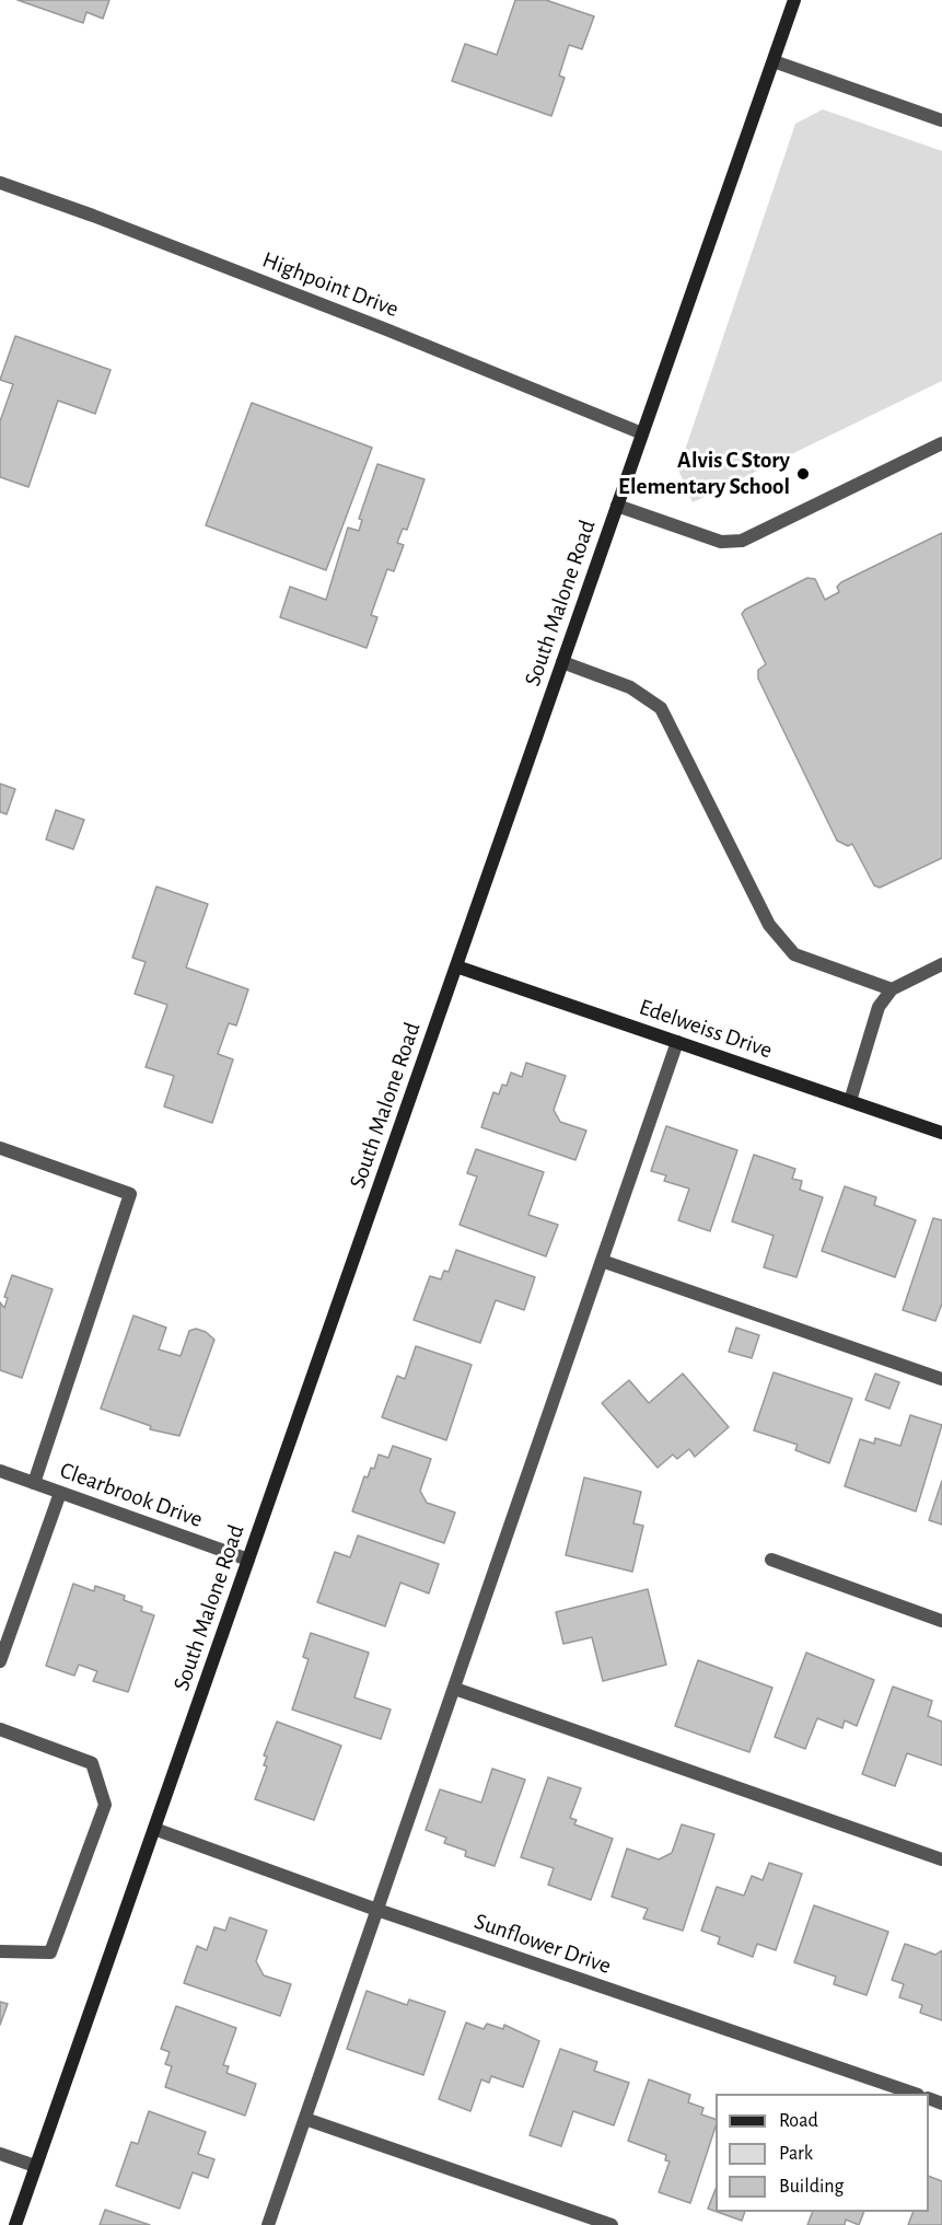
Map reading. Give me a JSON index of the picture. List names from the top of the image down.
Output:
{
  "streets": {
    "street": [
      "Highpoint Drive",
      "South Malone Road",
      "Edelweiss Drive",
      "Clearbrook Drive",
      "Sunflower Drive"
    ]
  },
  "crossings": [
    ["Highpoint Drive", "South Malone Road"],
    ["South Malone Road", "Edelweiss Drive"],
    ["South Malone Road", "Clearbrook Drive"],
    ["South Malone Road", "Sunflower Drive"]
  ],
  "places": ["Alvis C Story Elementary School"],
  "legend": ["Road", "Park", "Building"]
}
